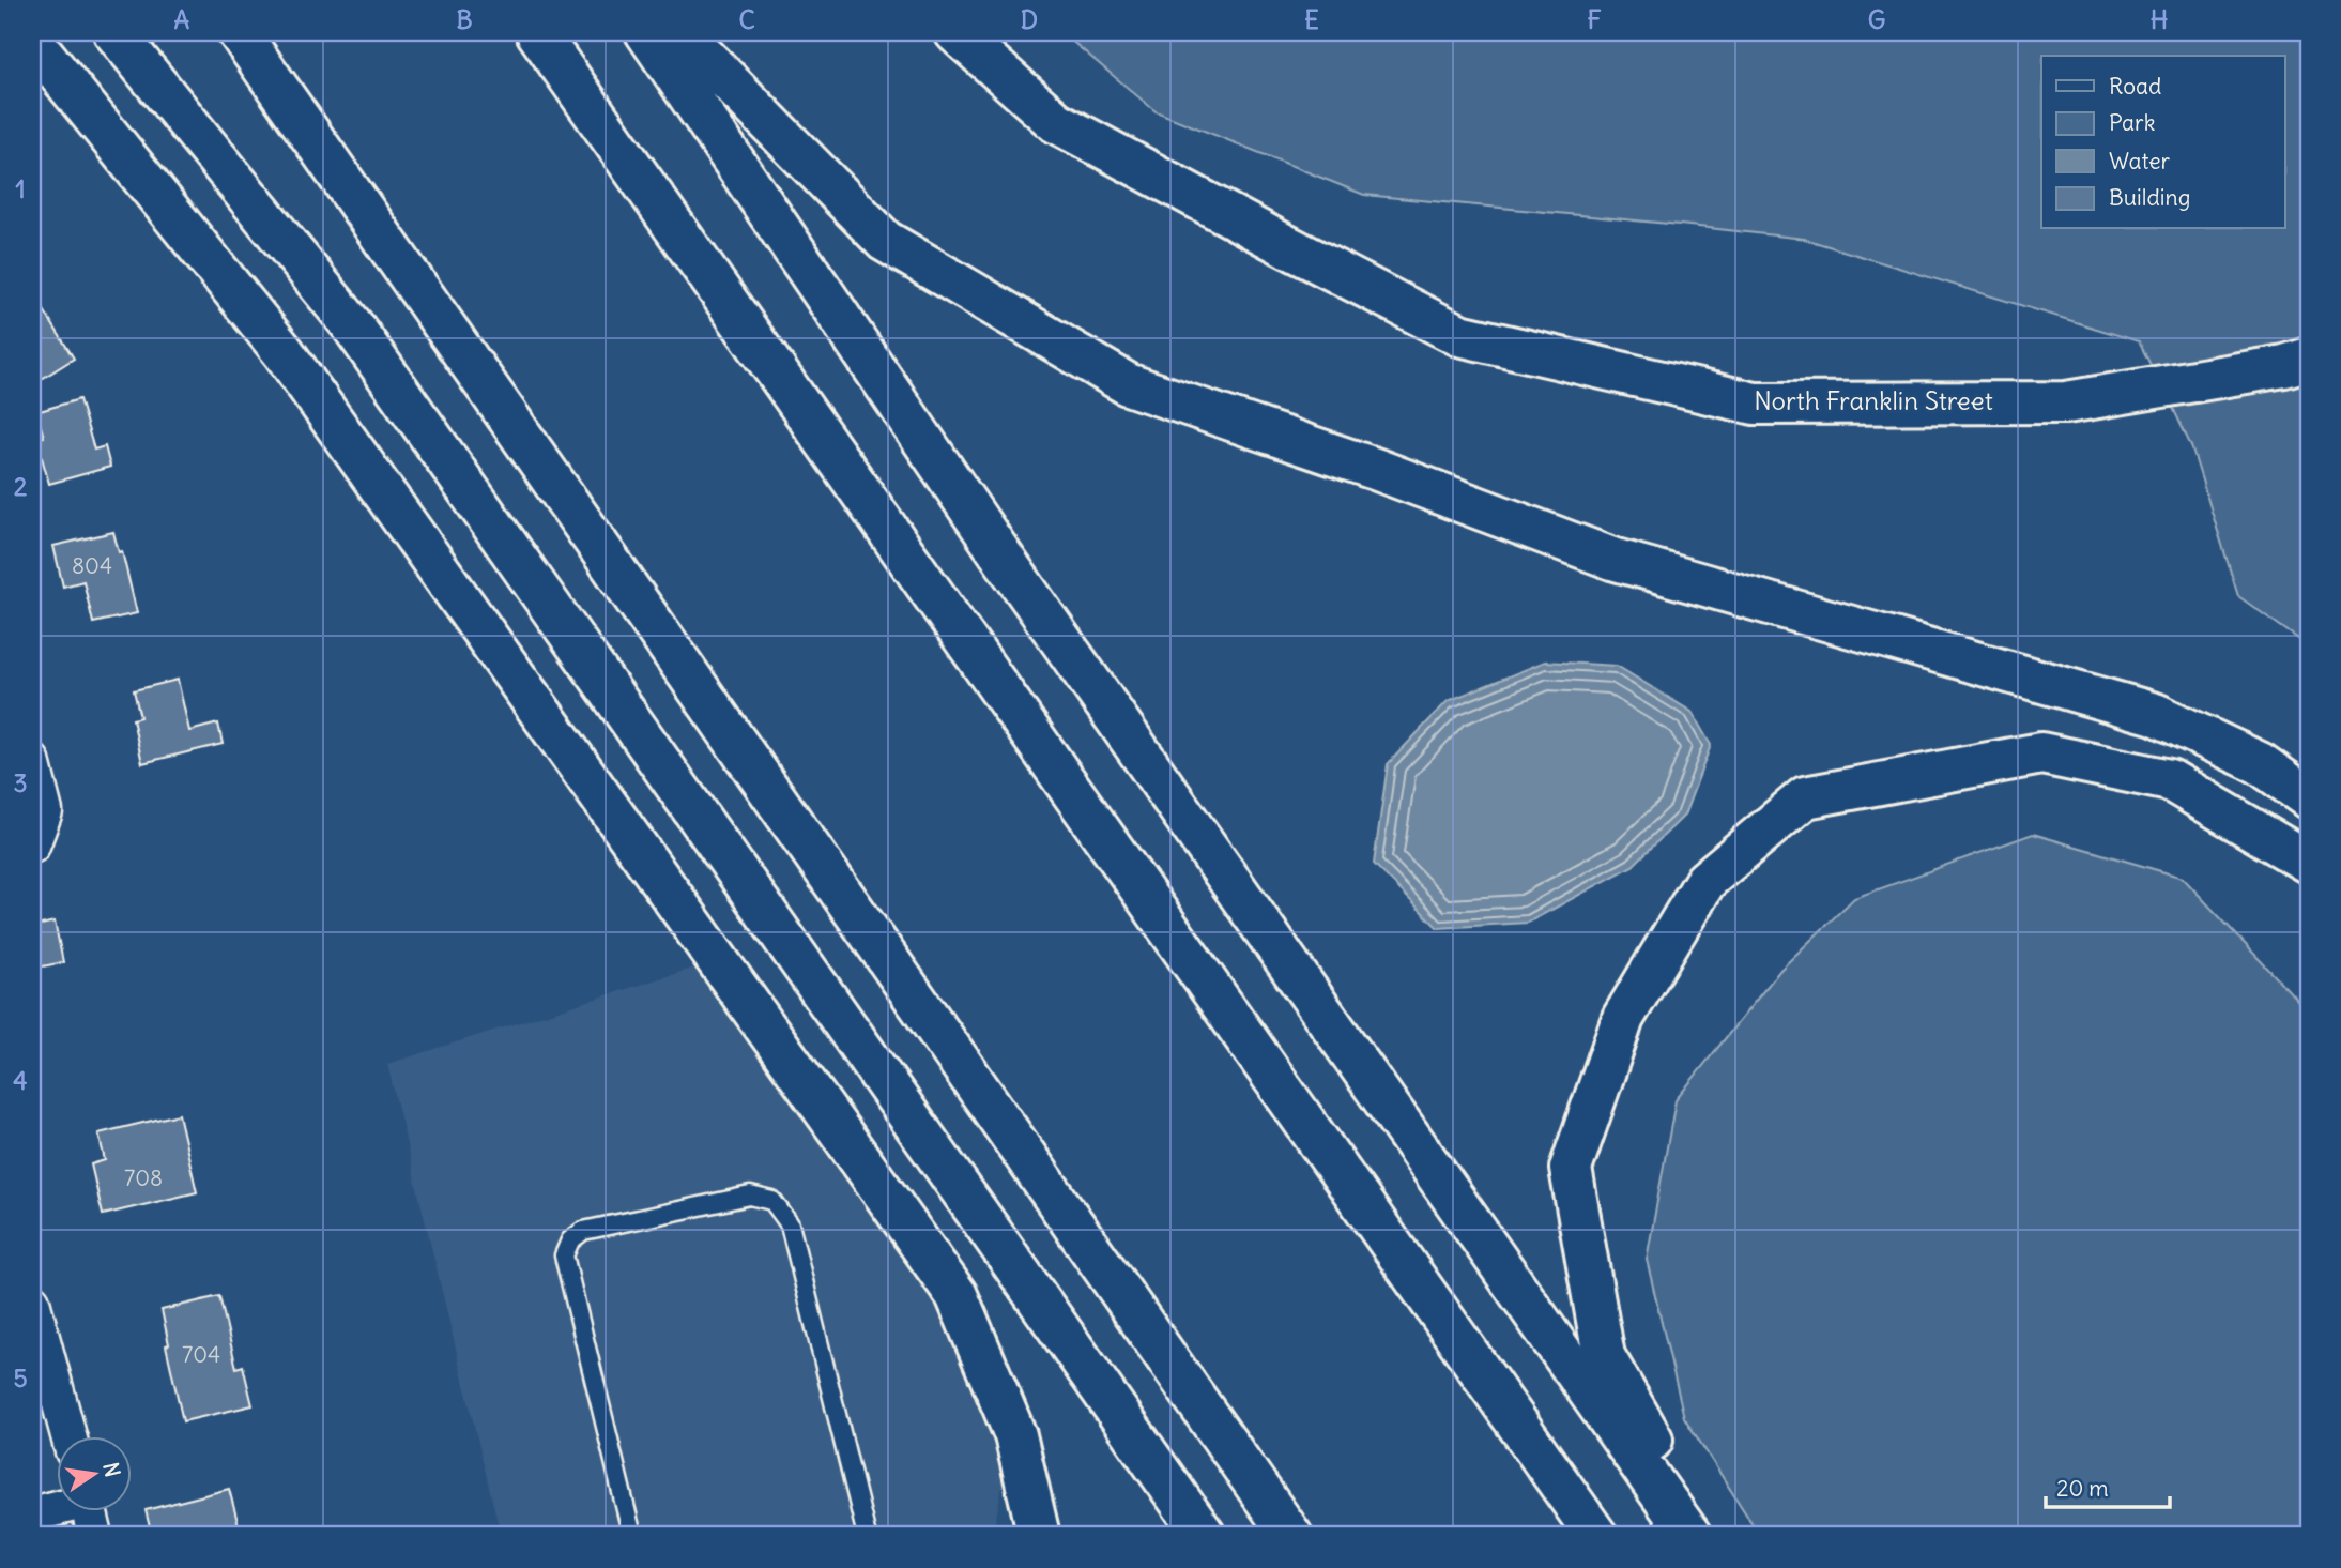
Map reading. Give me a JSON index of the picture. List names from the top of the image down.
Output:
{
  "streets": {
    "main road": ["North Franklin Street"]
  },
  "house_numbers": ["804", "708", "704"],
  "legend": [
    "Road",
    "Park",
    "Water",
    "Building"
  ],
  "scale_bar": "20 m",
  "north": "right",
  "grid": {
    "columns": [
      "A",
      "B",
      "C",
      "D",
      "E",
      "F",
      "G",
      "H"
    ],
    "rows": [
      "1",
      "2",
      "3",
      "4",
      "5"
    ]
  }
}
